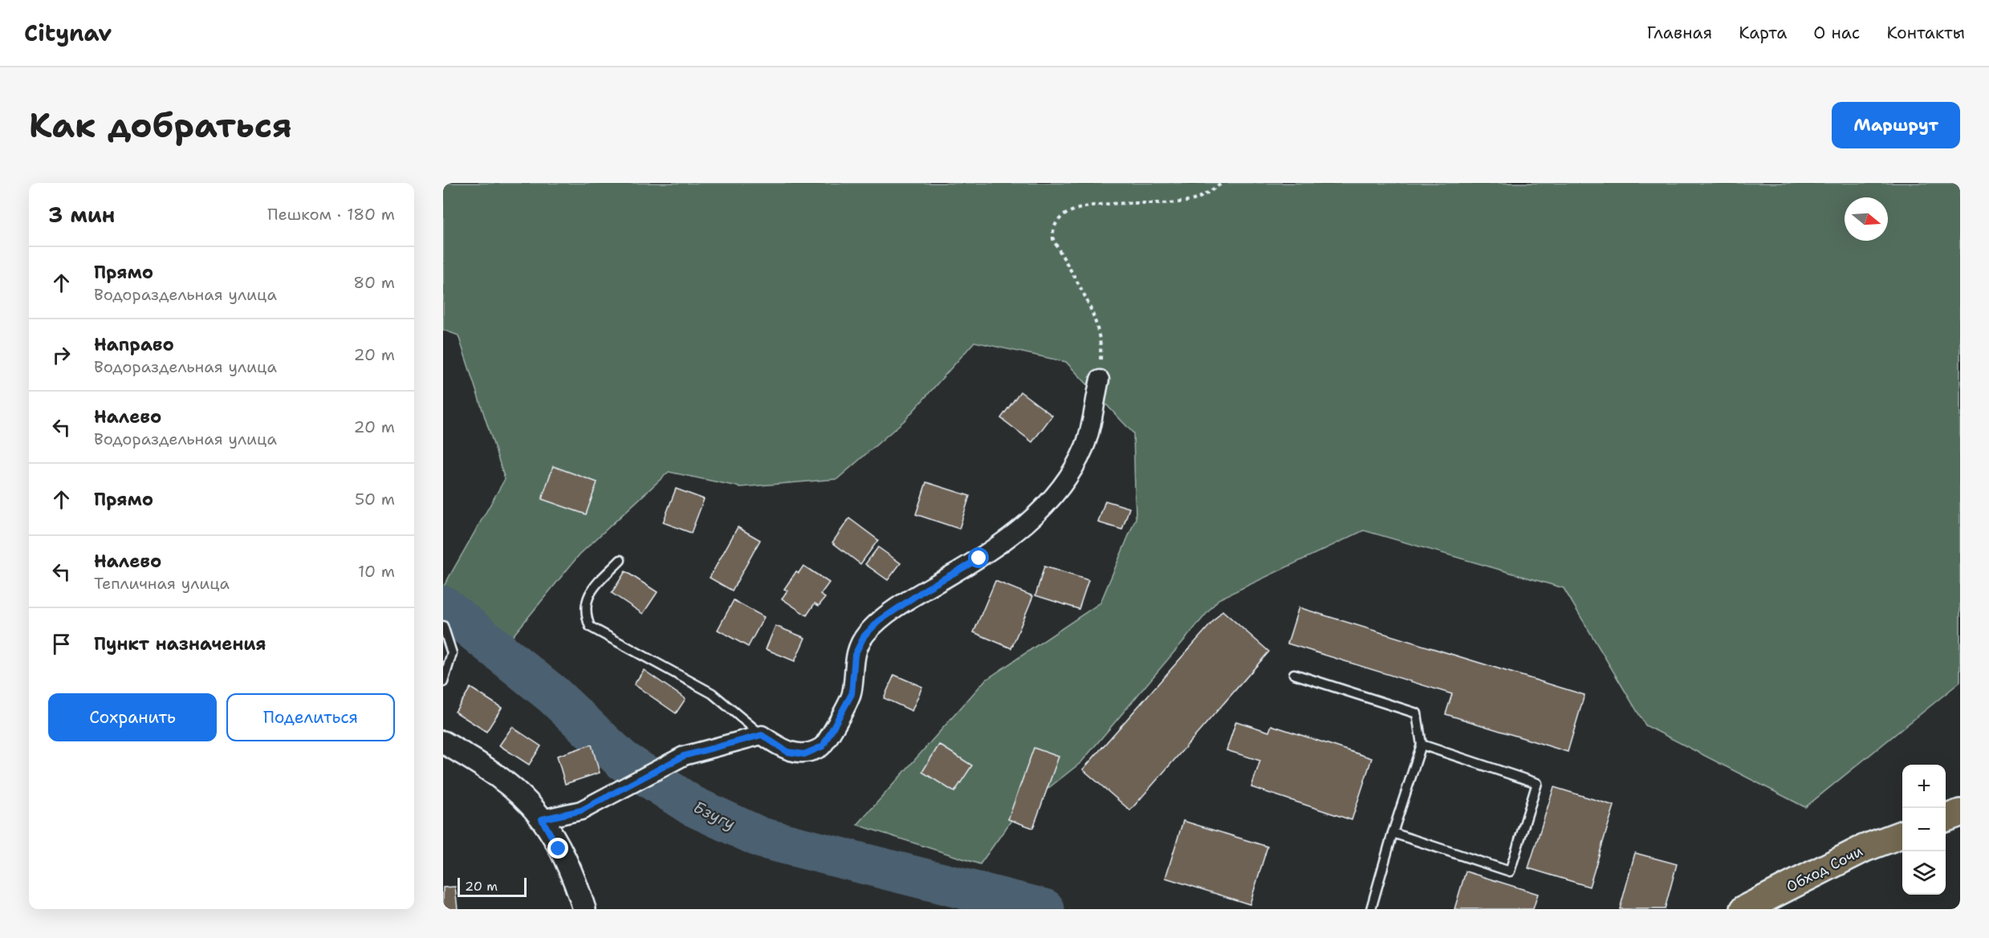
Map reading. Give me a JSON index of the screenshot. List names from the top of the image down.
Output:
{
  "streets": {
    "highway": ["Обход Сочи"]
  },
  "water": ["Бзугу"],
  "scale_bar": "20 m",
  "north": "right",
  "page": {
    "header": "Citynav",
    "nav": [
      "Главная",
      "Карта",
      "О нас",
      "Контакты"
    ],
    "buttons": [
      "Маршрут",
      ["Сохранить", "Поделиться"]
    ],
    "title": "Как добраться",
    "heading": ["3 мин", "Пешком · 180 m"],
    "list": [
      ["Прямо", "Водораздельная улица", "80 m"],
      ["Направо", "Водораздельная улица", "20 m"],
      ["Налево", "Водораздельная улица", "20 m"],
      ["Прямо", "50 m"],
      ["Налево", "Тепличная улица", "10 m"],
      "Пункт назначения"
    ],
    "map_buttons": ["+", "−"],
    "scale": "20 m"
  }
}
